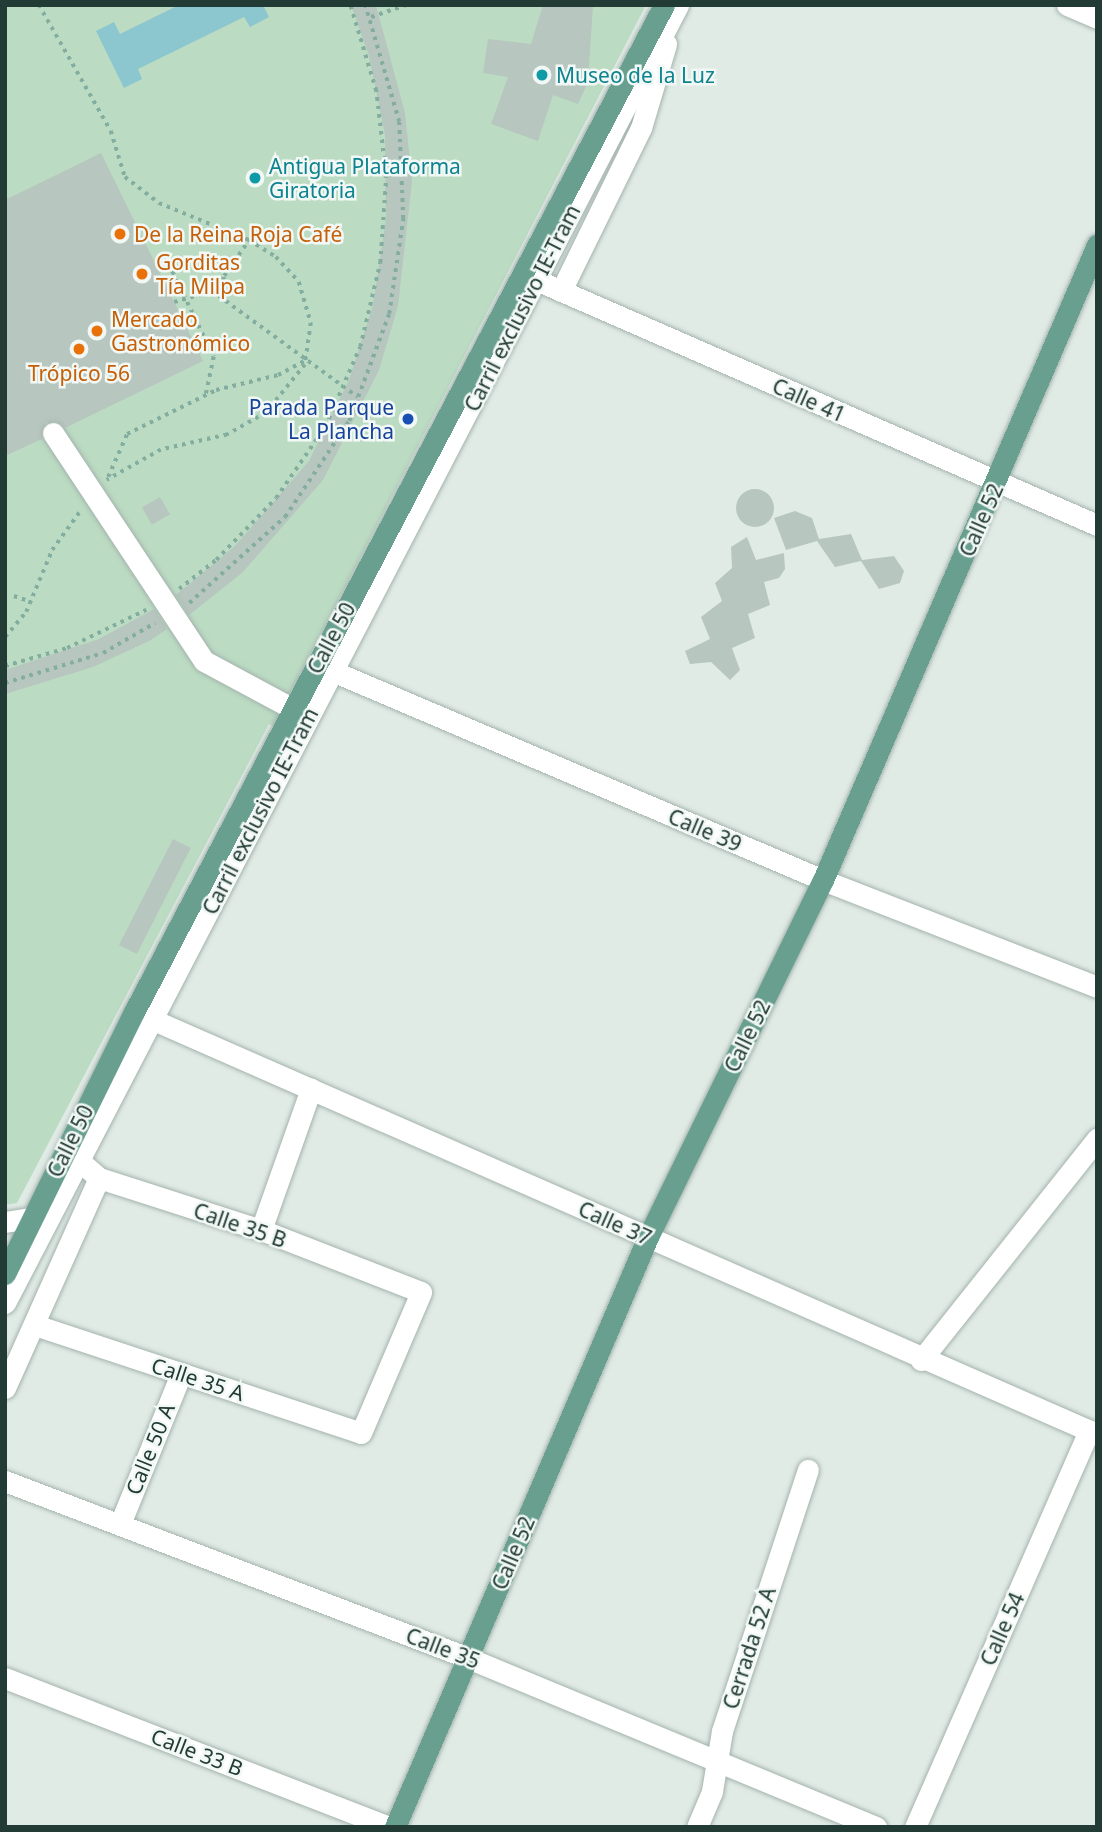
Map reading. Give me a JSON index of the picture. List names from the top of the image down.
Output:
{
  "streets": {
    "main road": ["Calle 52", "Calle 50"],
    "street": [
      "Carril exclusivo IE-Tram",
      "Calle 41",
      "Calle 39",
      "Calle 37",
      "Calle 35 B",
      "Calle 35 A",
      "Calle 50 A",
      "Calle 54",
      "Calle 35",
      "Cerrada 52 A",
      "Calle 33 B"
    ]
  },
  "crossings": [
    ["Carril exclusivo IE-Tram", "Calle 50"],
    ["Carril exclusivo IE-Tram", "Calle 39"],
    ["Carril exclusivo IE-Tram", "Calle 37"],
    ["Calle 41", "Calle 52"],
    ["Calle 41", "Calle 50"],
    ["Calle 52", "Calle 39"],
    ["Calle 52", "Calle 37"],
    ["Calle 52", "Calle 35"],
    ["Calle 50", "Calle 39"],
    ["Calle 50", "Calle 37"],
    ["Calle 50", "Calle 35 B"],
    ["Calle 50", "Calle 35 A"],
    ["Calle 37", "Calle 54"],
    ["Calle 35 B", "Calle 35 A"],
    ["Calle 35 A", "Calle 50 A"],
    ["Calle 50 A", "Calle 35"],
    ["Calle 35", "Cerrada 52 A"]
  ],
  "places": [
    "Museo de la Luz",
    "Antigua Plataforma Giratoria",
    "De la Reina Roja Café",
    "Gorditas Tía Milpa",
    "Mercado Gastronómico",
    "Trópico 56",
    "Parada Parque La Plancha"
  ]
}
